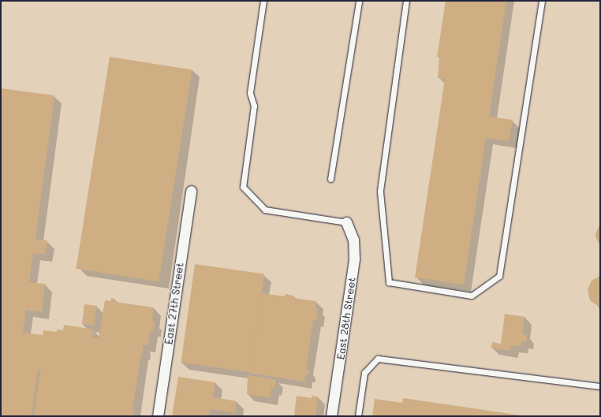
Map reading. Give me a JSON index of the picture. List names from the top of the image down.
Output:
{
  "streets": {
    "street": ["East 27th Street", "East 28th Street"]
  }
}
